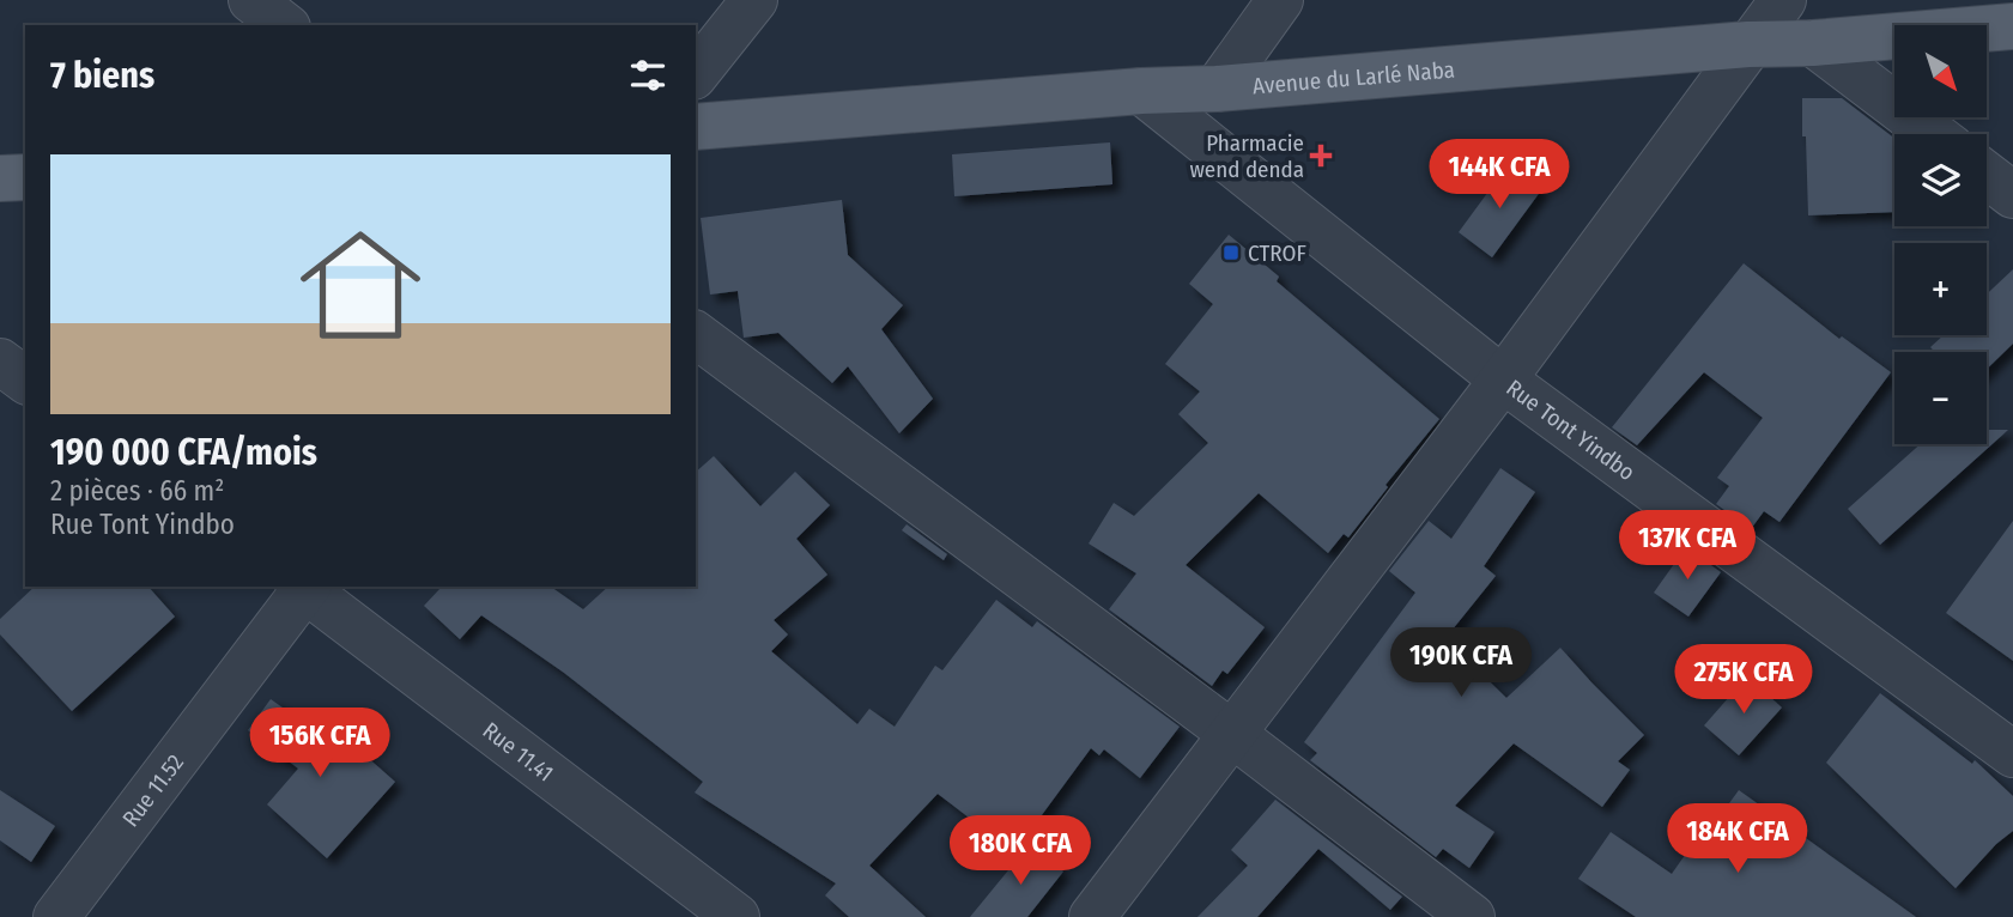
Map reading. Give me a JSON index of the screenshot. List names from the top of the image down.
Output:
{
  "streets": {
    "main road": ["Avenue du Larlé Naba"],
    "street": ["Rue Tont Yindbo", "Rue 11.41", "Rue 11.52"]
  },
  "crossings": [
    ["Avenue du Larlé Naba", "Rue Tont Yindbo"],
    ["Rue 11.41", "Rue 11.52"]
  ],
  "places": {
    "health": ["Pharmacie wend denda"],
    "transit": ["CTROF"]
  },
  "north": "bottom right",
  "page": {
    "map_buttons": ["+", "−"],
    "heading": "7 biens",
    "list": [
      {
        "name": "190 000 CFA/mois",
        "note": "2 pièces · 66 m² · Rue Tont Yindbo"
      }
    ],
    "price": [
      "144K CFA",
      "137K CFA",
      "190K CFA",
      "275K CFA",
      "156K CFA",
      "184K CFA",
      "180K CFA"
    ]
  }
}
